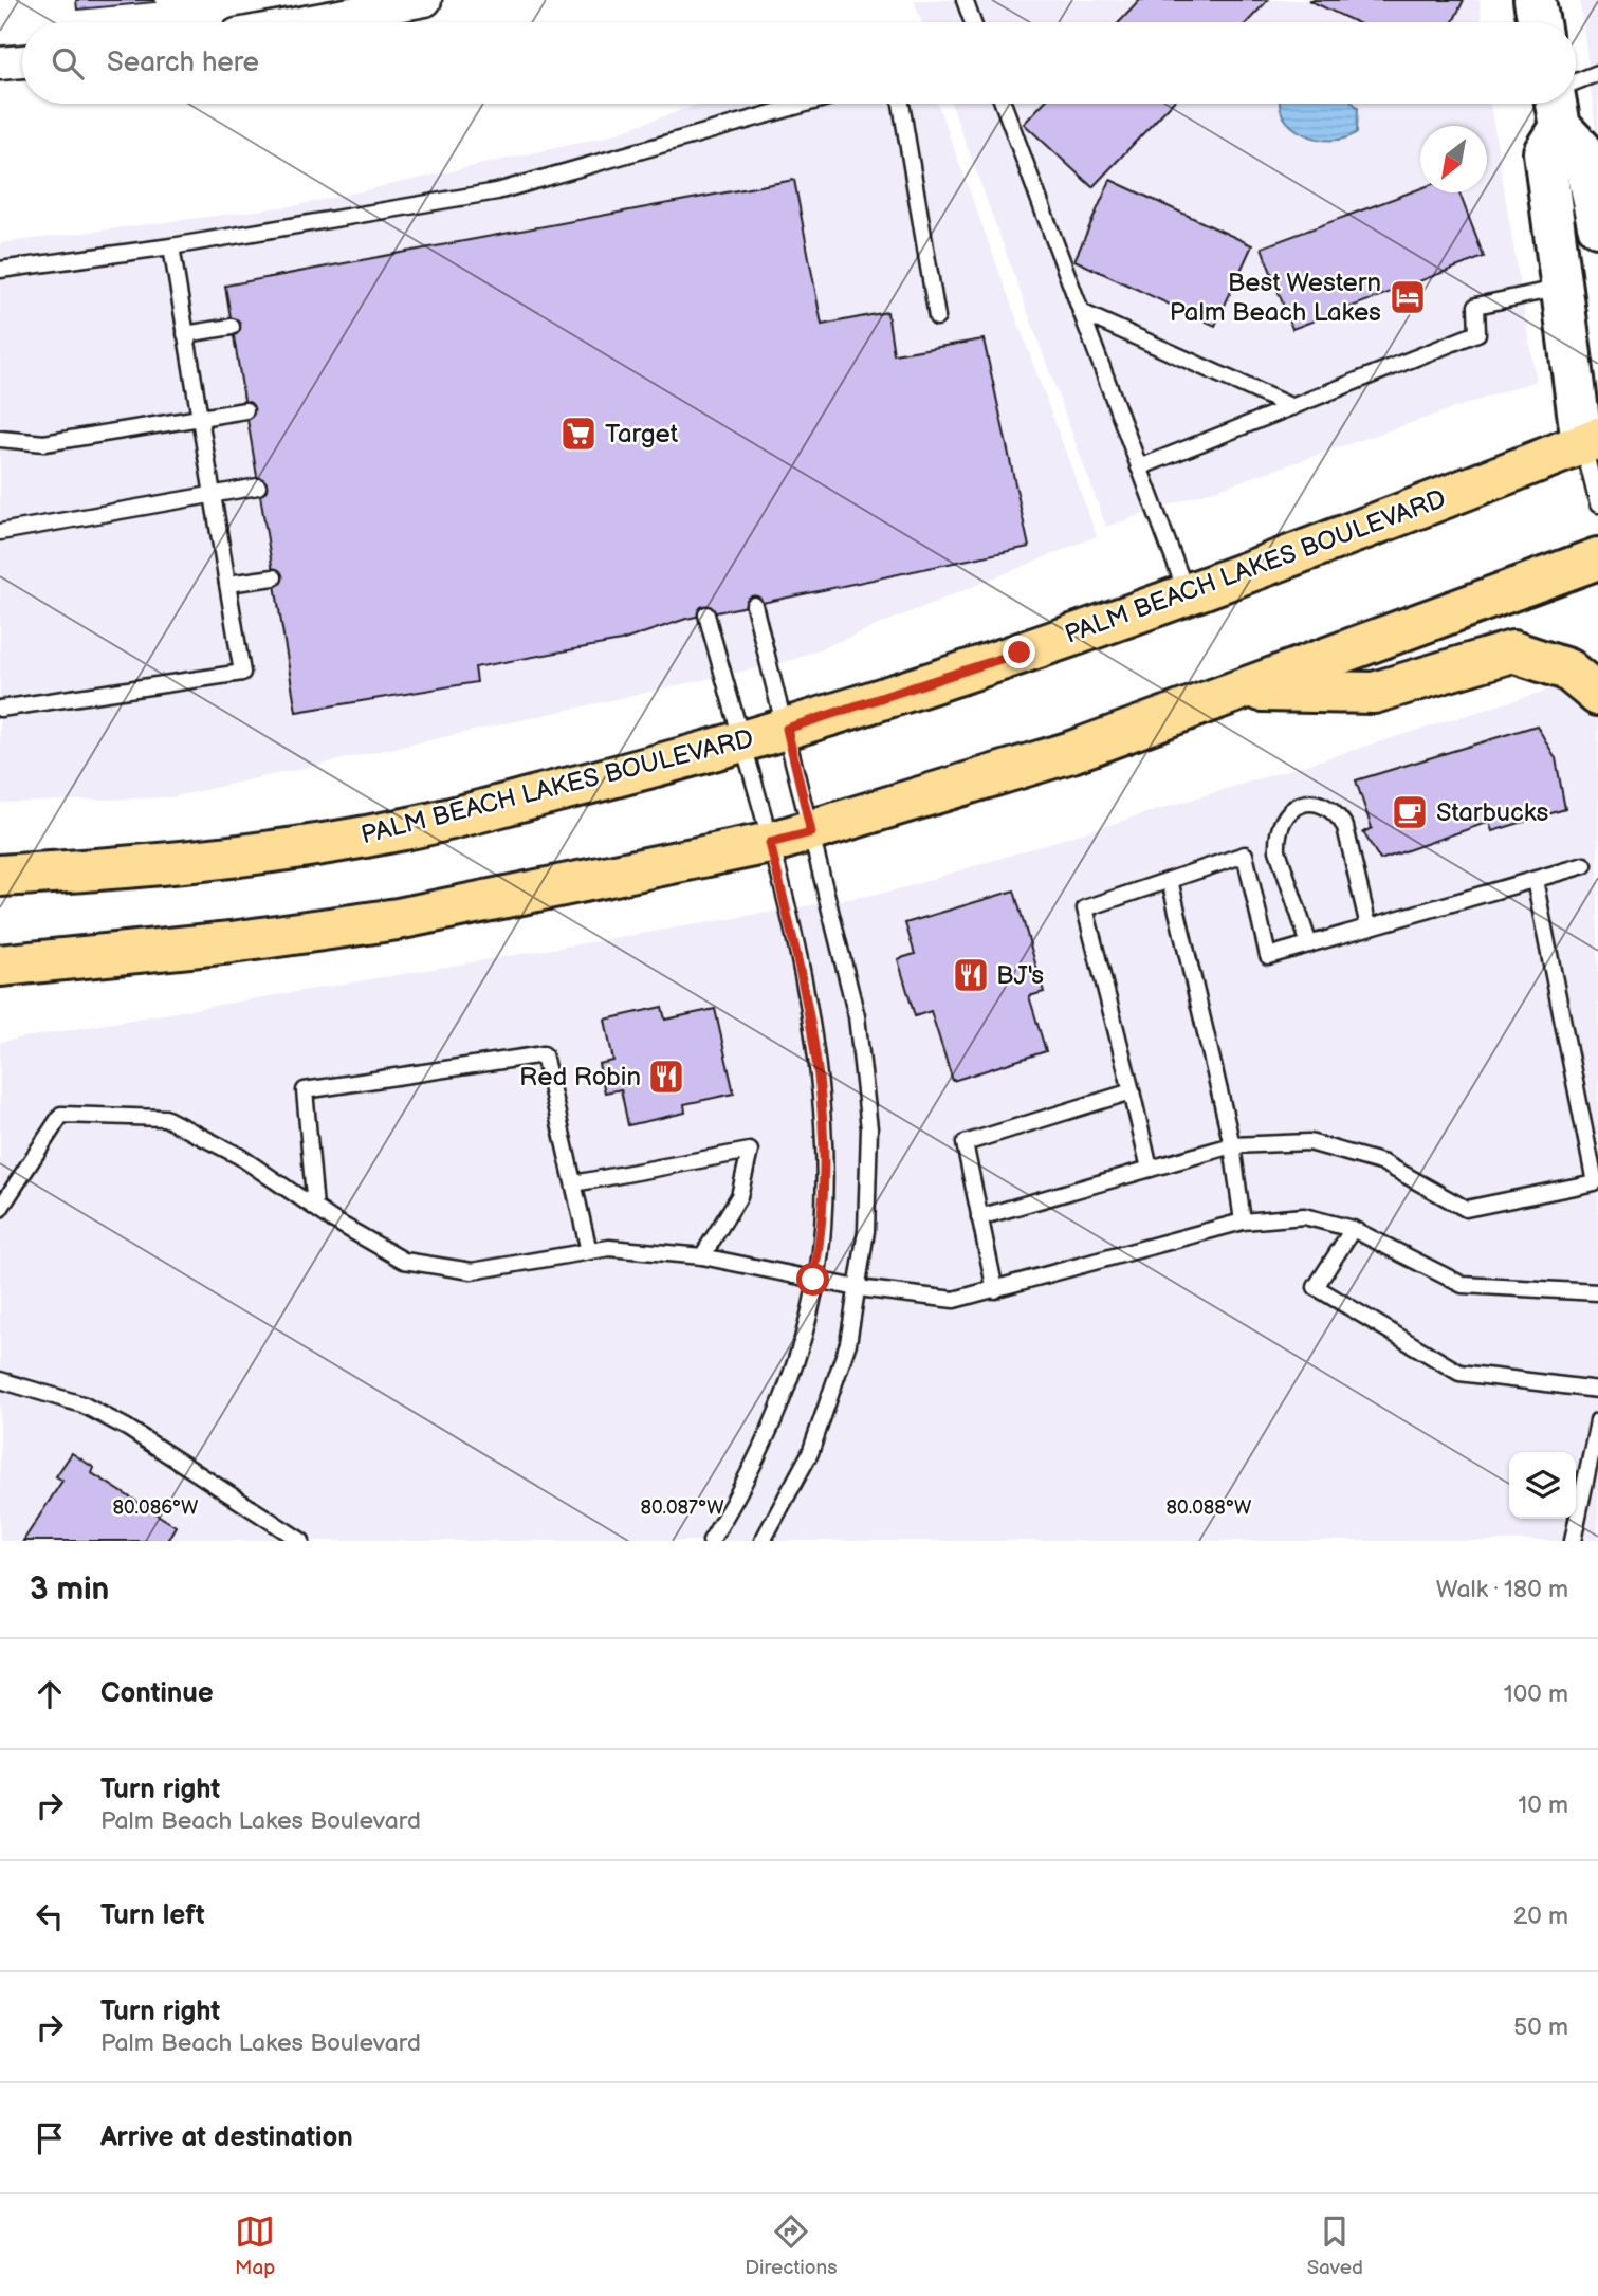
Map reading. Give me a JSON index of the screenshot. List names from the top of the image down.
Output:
{
  "streets": {
    "main road": ["PALM BEACH LAKES BOULEVARD"]
  },
  "places": {
    "hotel": ["Best Western Palm Beach Lakes"],
    "supermarket": ["Target"],
    "cafe": ["Starbucks"],
    "restaurant": ["BJ's", "Red Robin"]
  },
  "north": "bottom left",
  "page": {
    "search": "Search here",
    "heading": ["3 min", "Walk · 180 m"],
    "list": [
      ["Continue", "100 m"],
      ["Turn right", "Palm Beach Lakes Boulevard", "10 m"],
      ["Turn left", "20 m"],
      ["Turn right", "Palm Beach Lakes Boulevard", "50 m"],
      "Arrive at destination"
    ],
    "nav": ["Map", "Directions", "Saved"]
  },
  "coordinates": ["80.086°W", "80.087°W", "80.088°W"]
}
